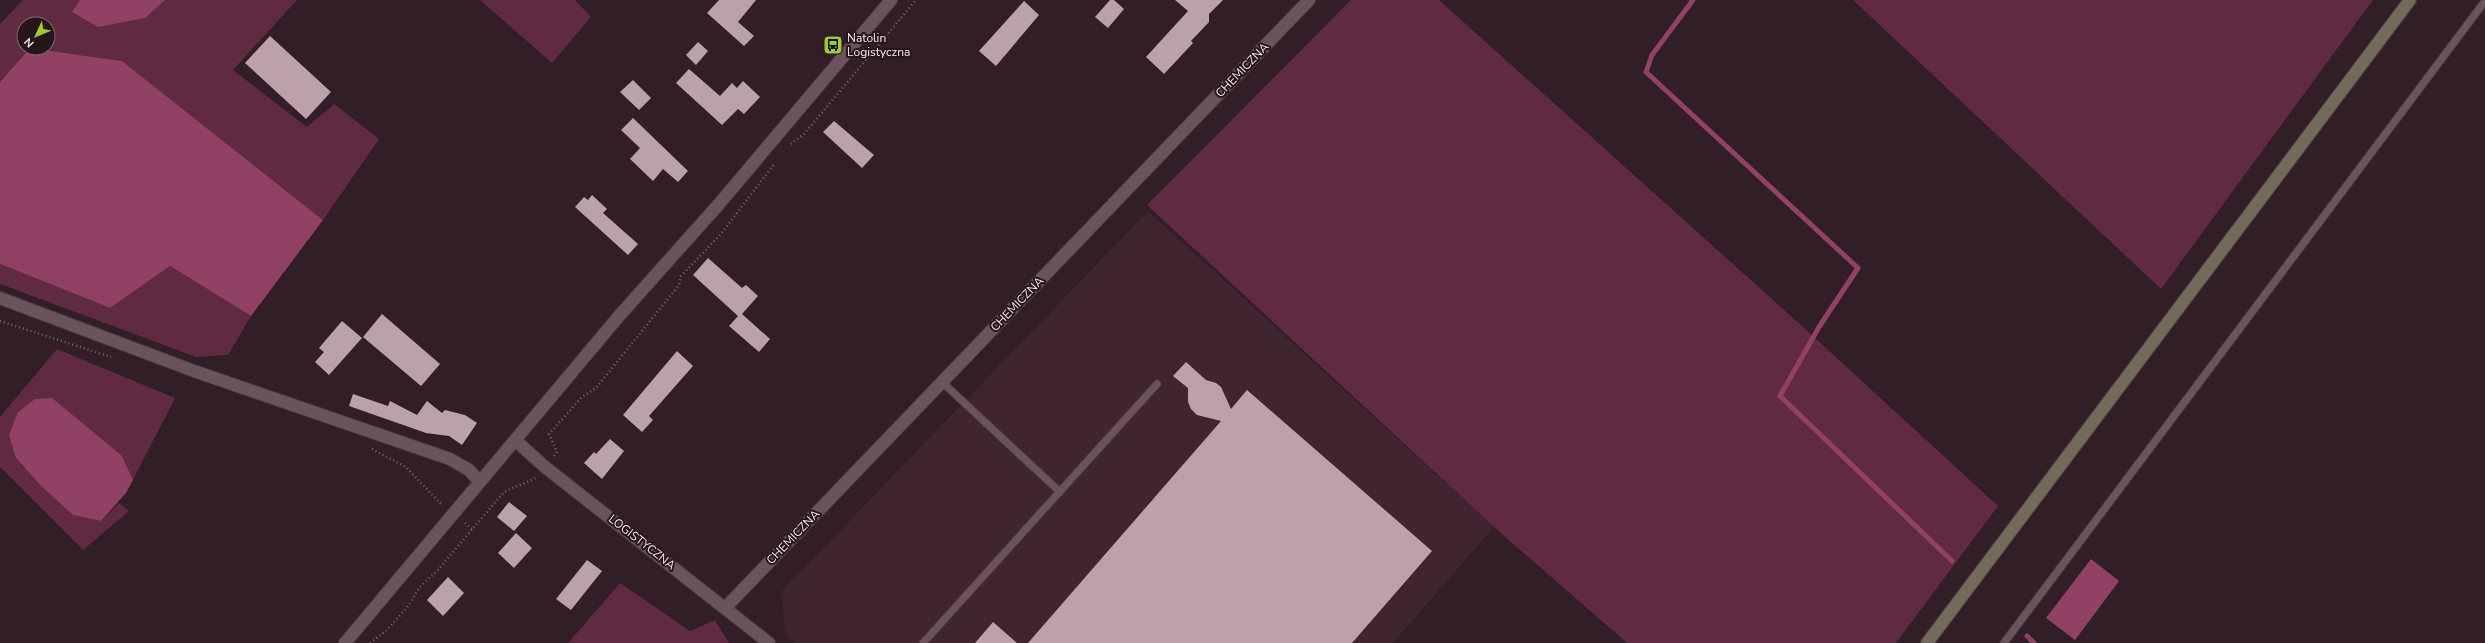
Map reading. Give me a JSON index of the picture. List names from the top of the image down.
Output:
{
  "streets": {
    "street": ["CHEMICZNA", "LOGISTYCZNA"]
  },
  "crossings": [
    ["CHEMICZNA", "LOGISTYCZNA"]
  ],
  "places": {
    "bus stop": ["Natolin Logistyczna"]
  },
  "north": "bottom left"
}
